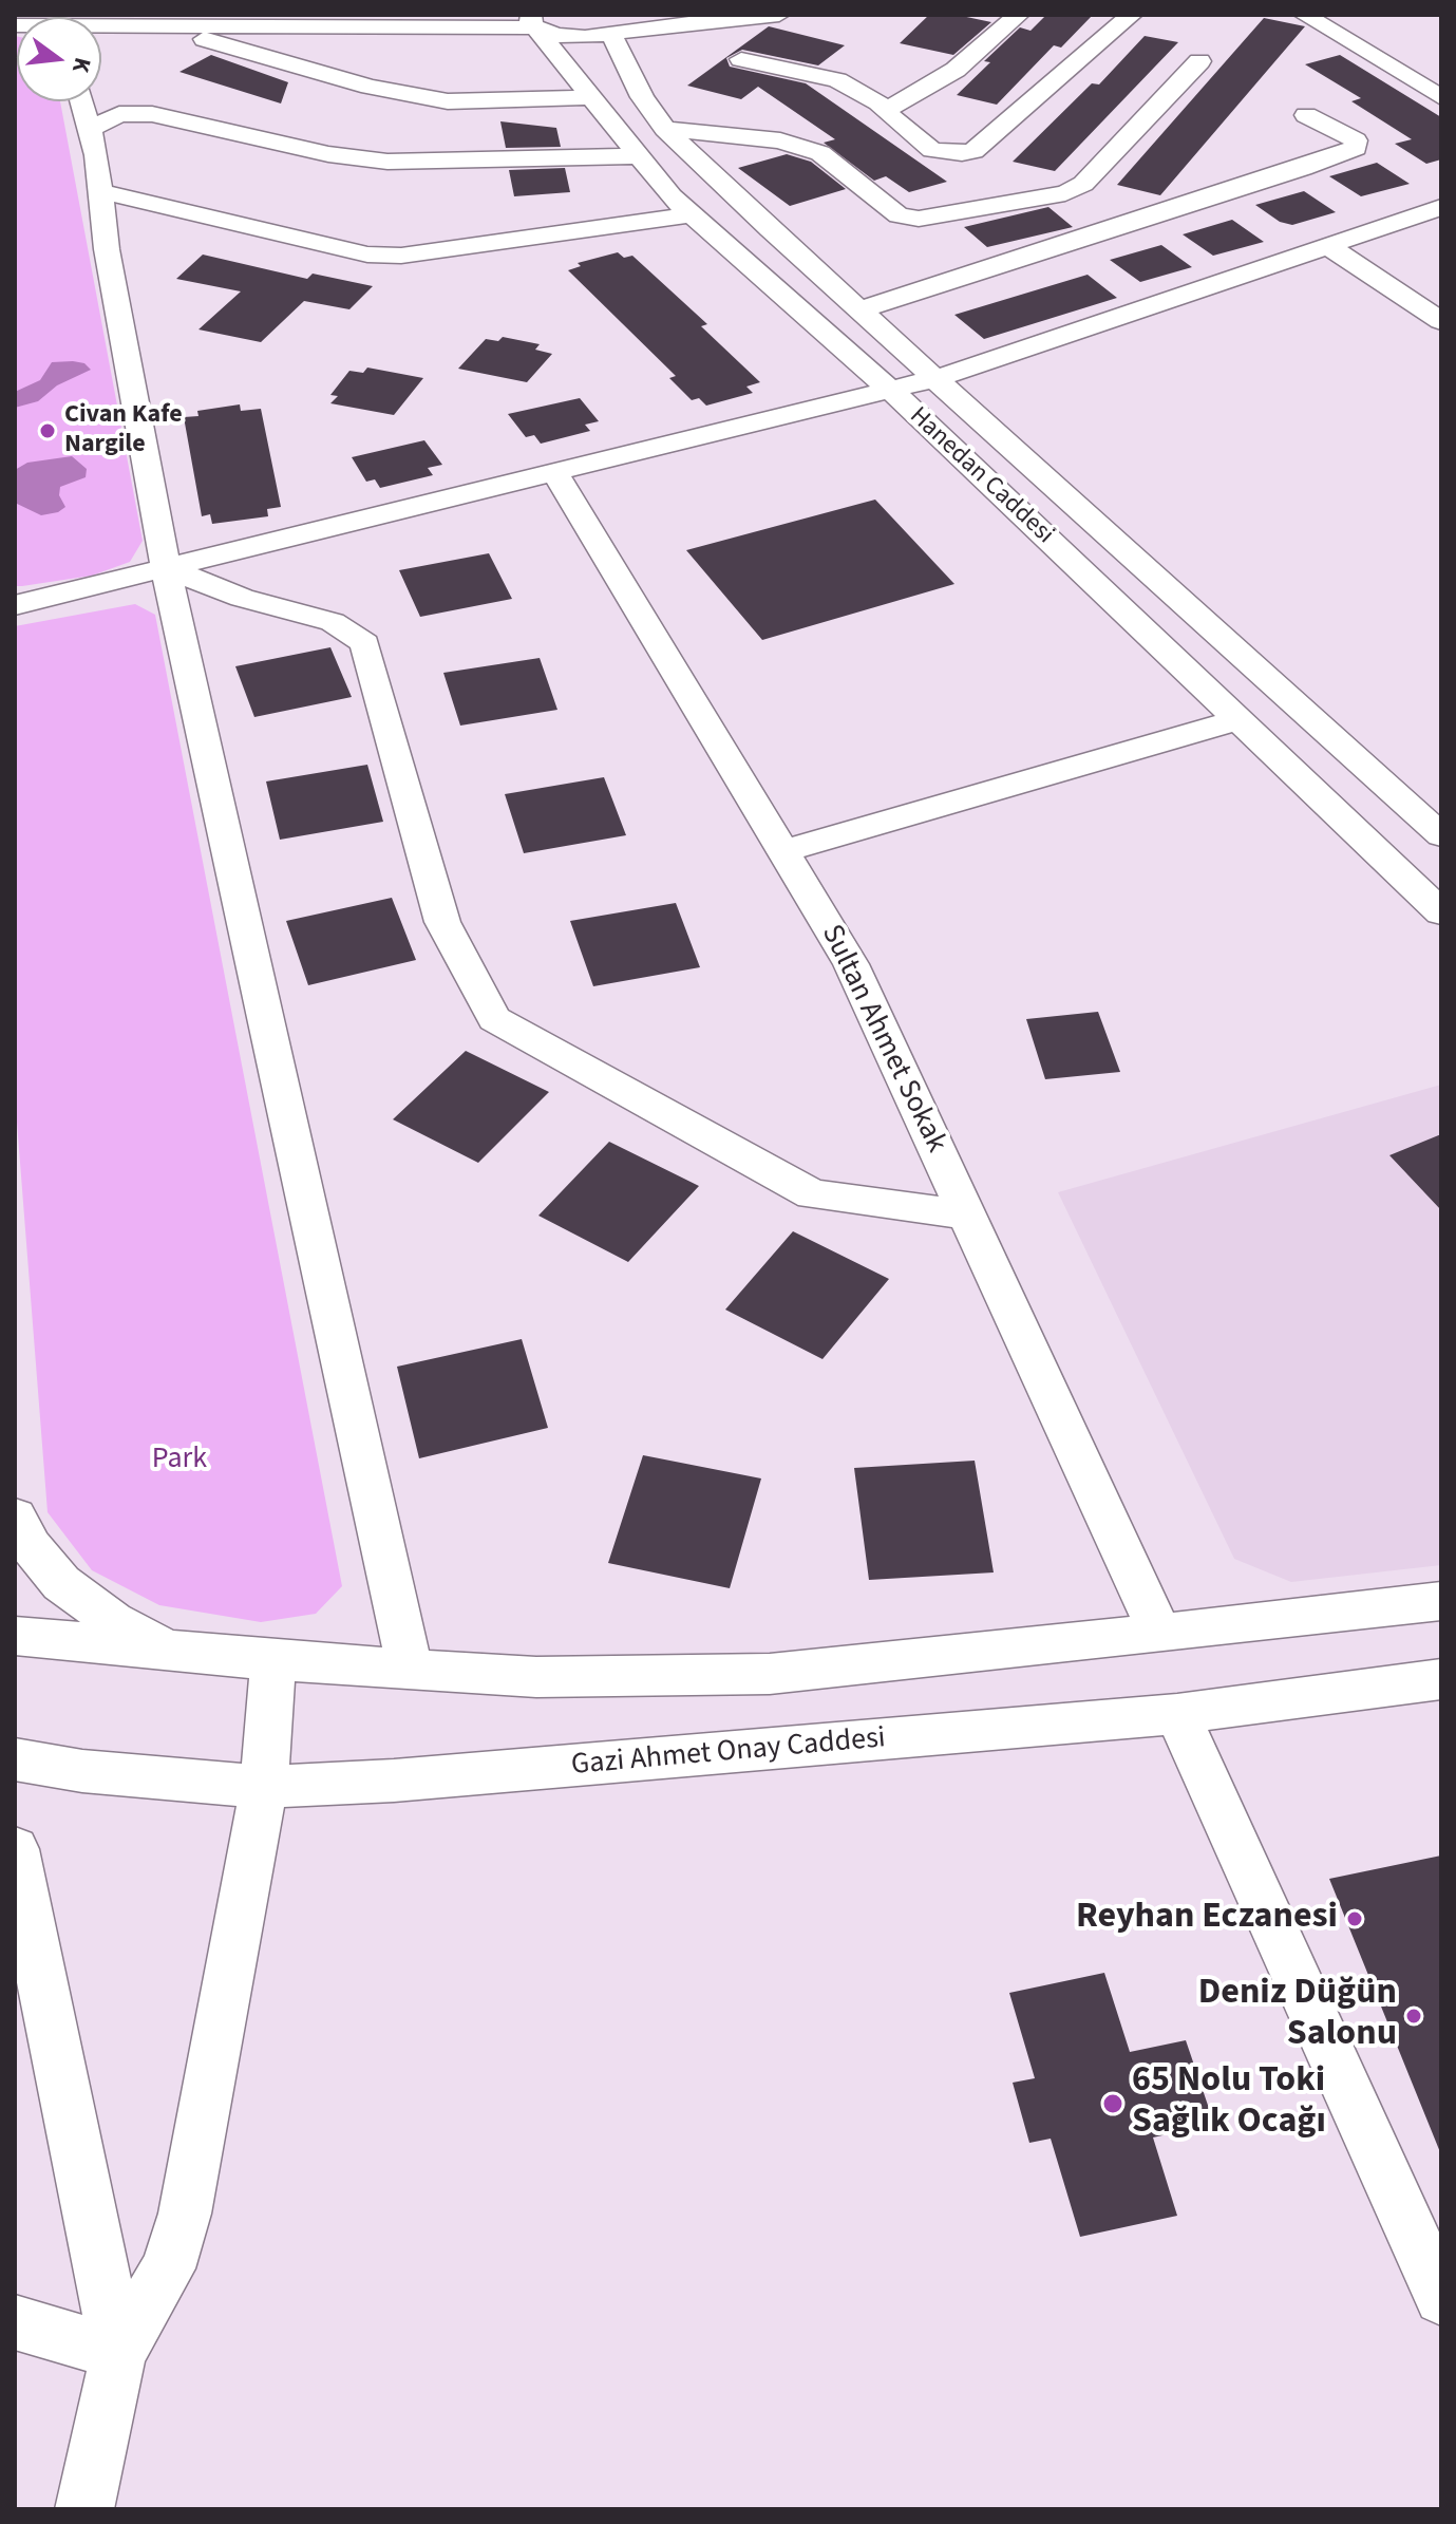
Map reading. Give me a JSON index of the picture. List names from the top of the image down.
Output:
{
  "streets": {
    "street": ["Hanedan Caddesi", "Sultan Ahmet Sokak", "Gazi Ahmet Onay Caddesi"]
  },
  "parks": ["Park"],
  "places": [
    "Civan Kafe Nargile",
    "Reyhan Eczanesi",
    "Deniz Düğün Salonu",
    "65 Nolu Toki Sağlık Ocağı"
  ],
  "north": "right"
}
